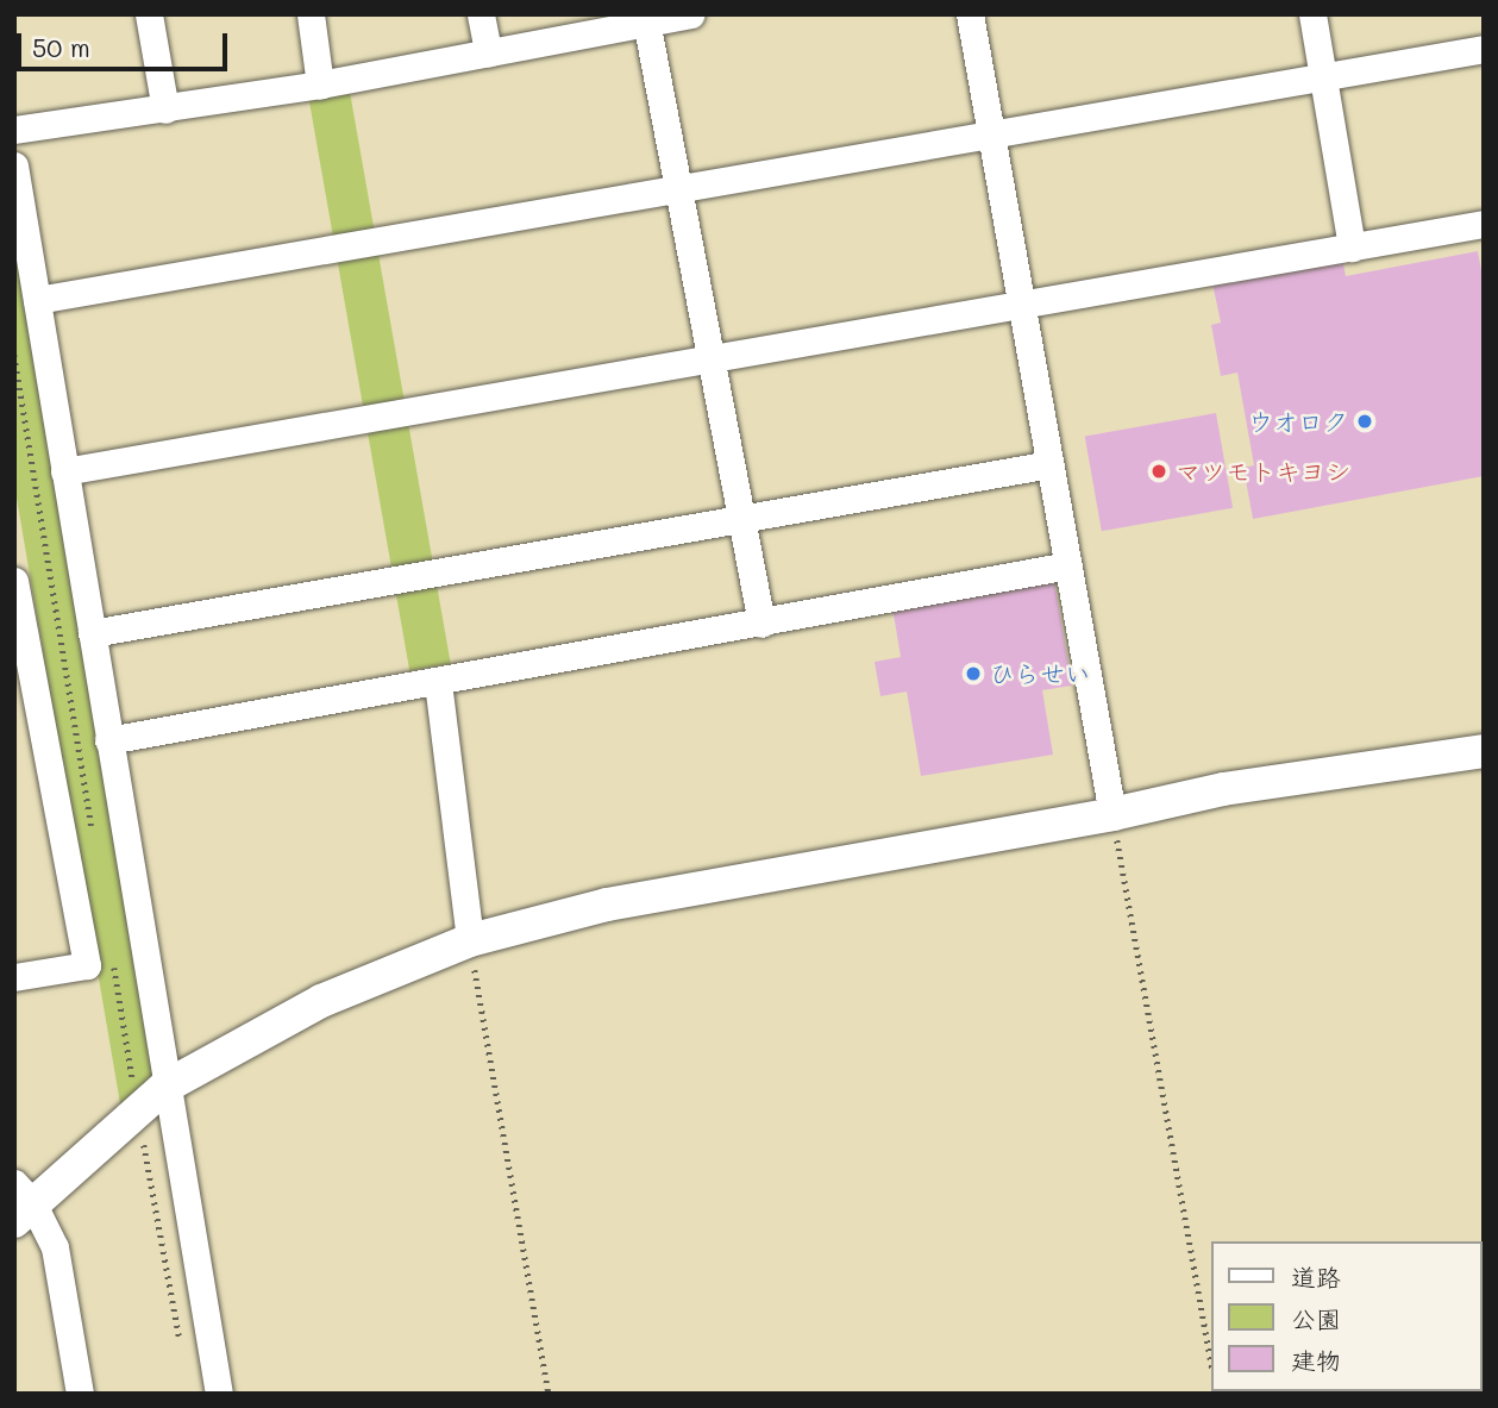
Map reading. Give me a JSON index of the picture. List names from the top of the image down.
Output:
{
  "places": ["ウオロク", "マツモトキヨシ", "ひらせい"],
  "legend": ["道路", "公園", "建物"],
  "scale_bar": "50 m"
}
